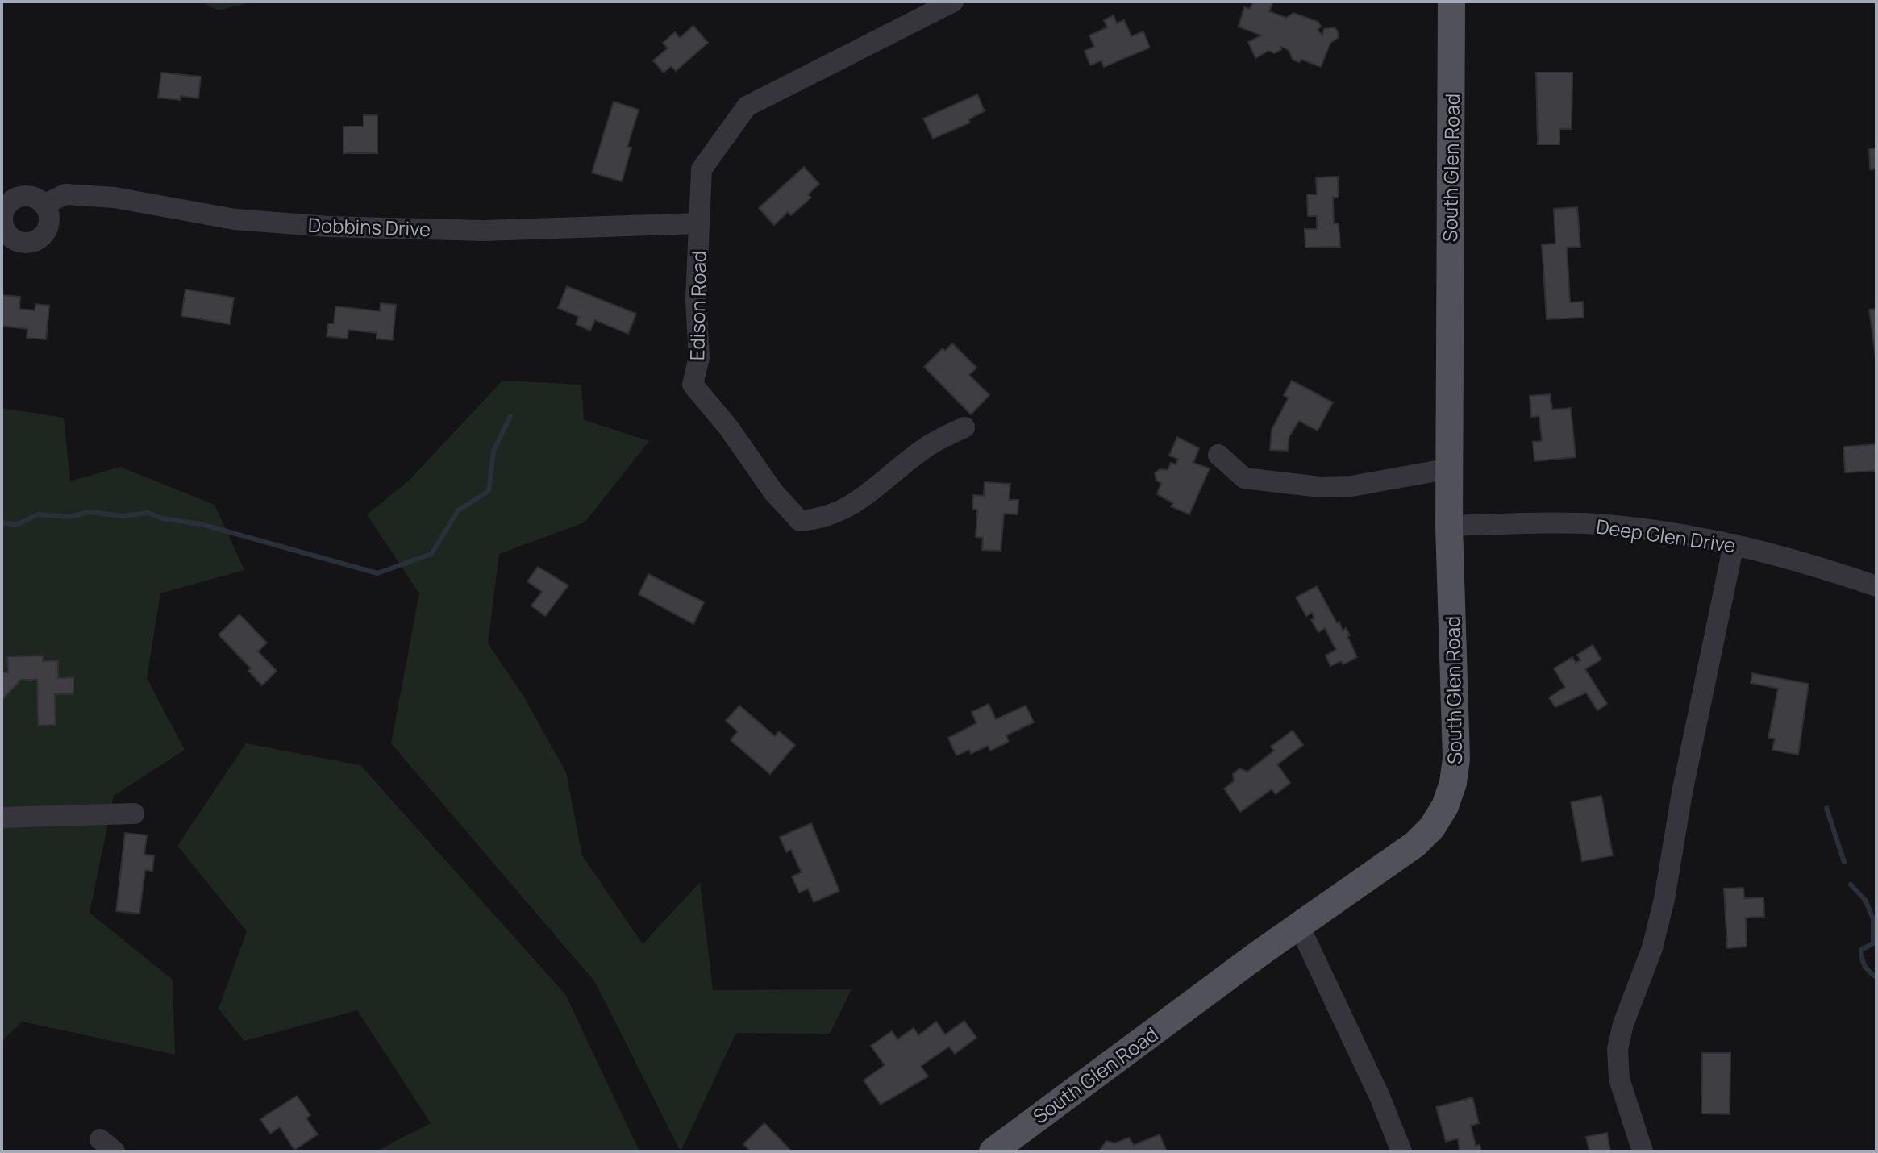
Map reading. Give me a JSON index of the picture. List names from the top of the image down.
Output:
{
  "streets": {
    "main road": ["South Glen Road"],
    "street": ["Dobbins Drive", "Edison Road", "Deep Glen Drive"]
  },
  "crossings": [
    ["South Glen Road", "Deep Glen Drive"],
    ["Dobbins Drive", "Edison Road"]
  ]
}
